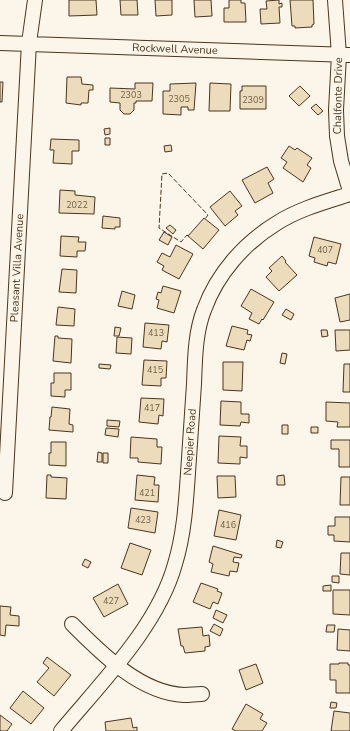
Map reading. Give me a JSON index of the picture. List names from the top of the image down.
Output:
{
  "streets": {
    "street": [
      "Rockwell Avenue",
      "Chalfonte Drive",
      "Pleasant Villa Avenue",
      "Neepier Road"
    ]
  },
  "crossings": [
    ["Rockwell Avenue", "Chalfonte Drive"],
    ["Rockwell Avenue", "Pleasant Villa Avenue"],
    ["Chalfonte Drive", "Neepier Road"]
  ],
  "house_numbers": [
    "2303",
    "2305",
    "2309",
    "2022",
    "407",
    "413",
    "415",
    "417",
    "421",
    "423",
    "416",
    "427"
  ]
}
